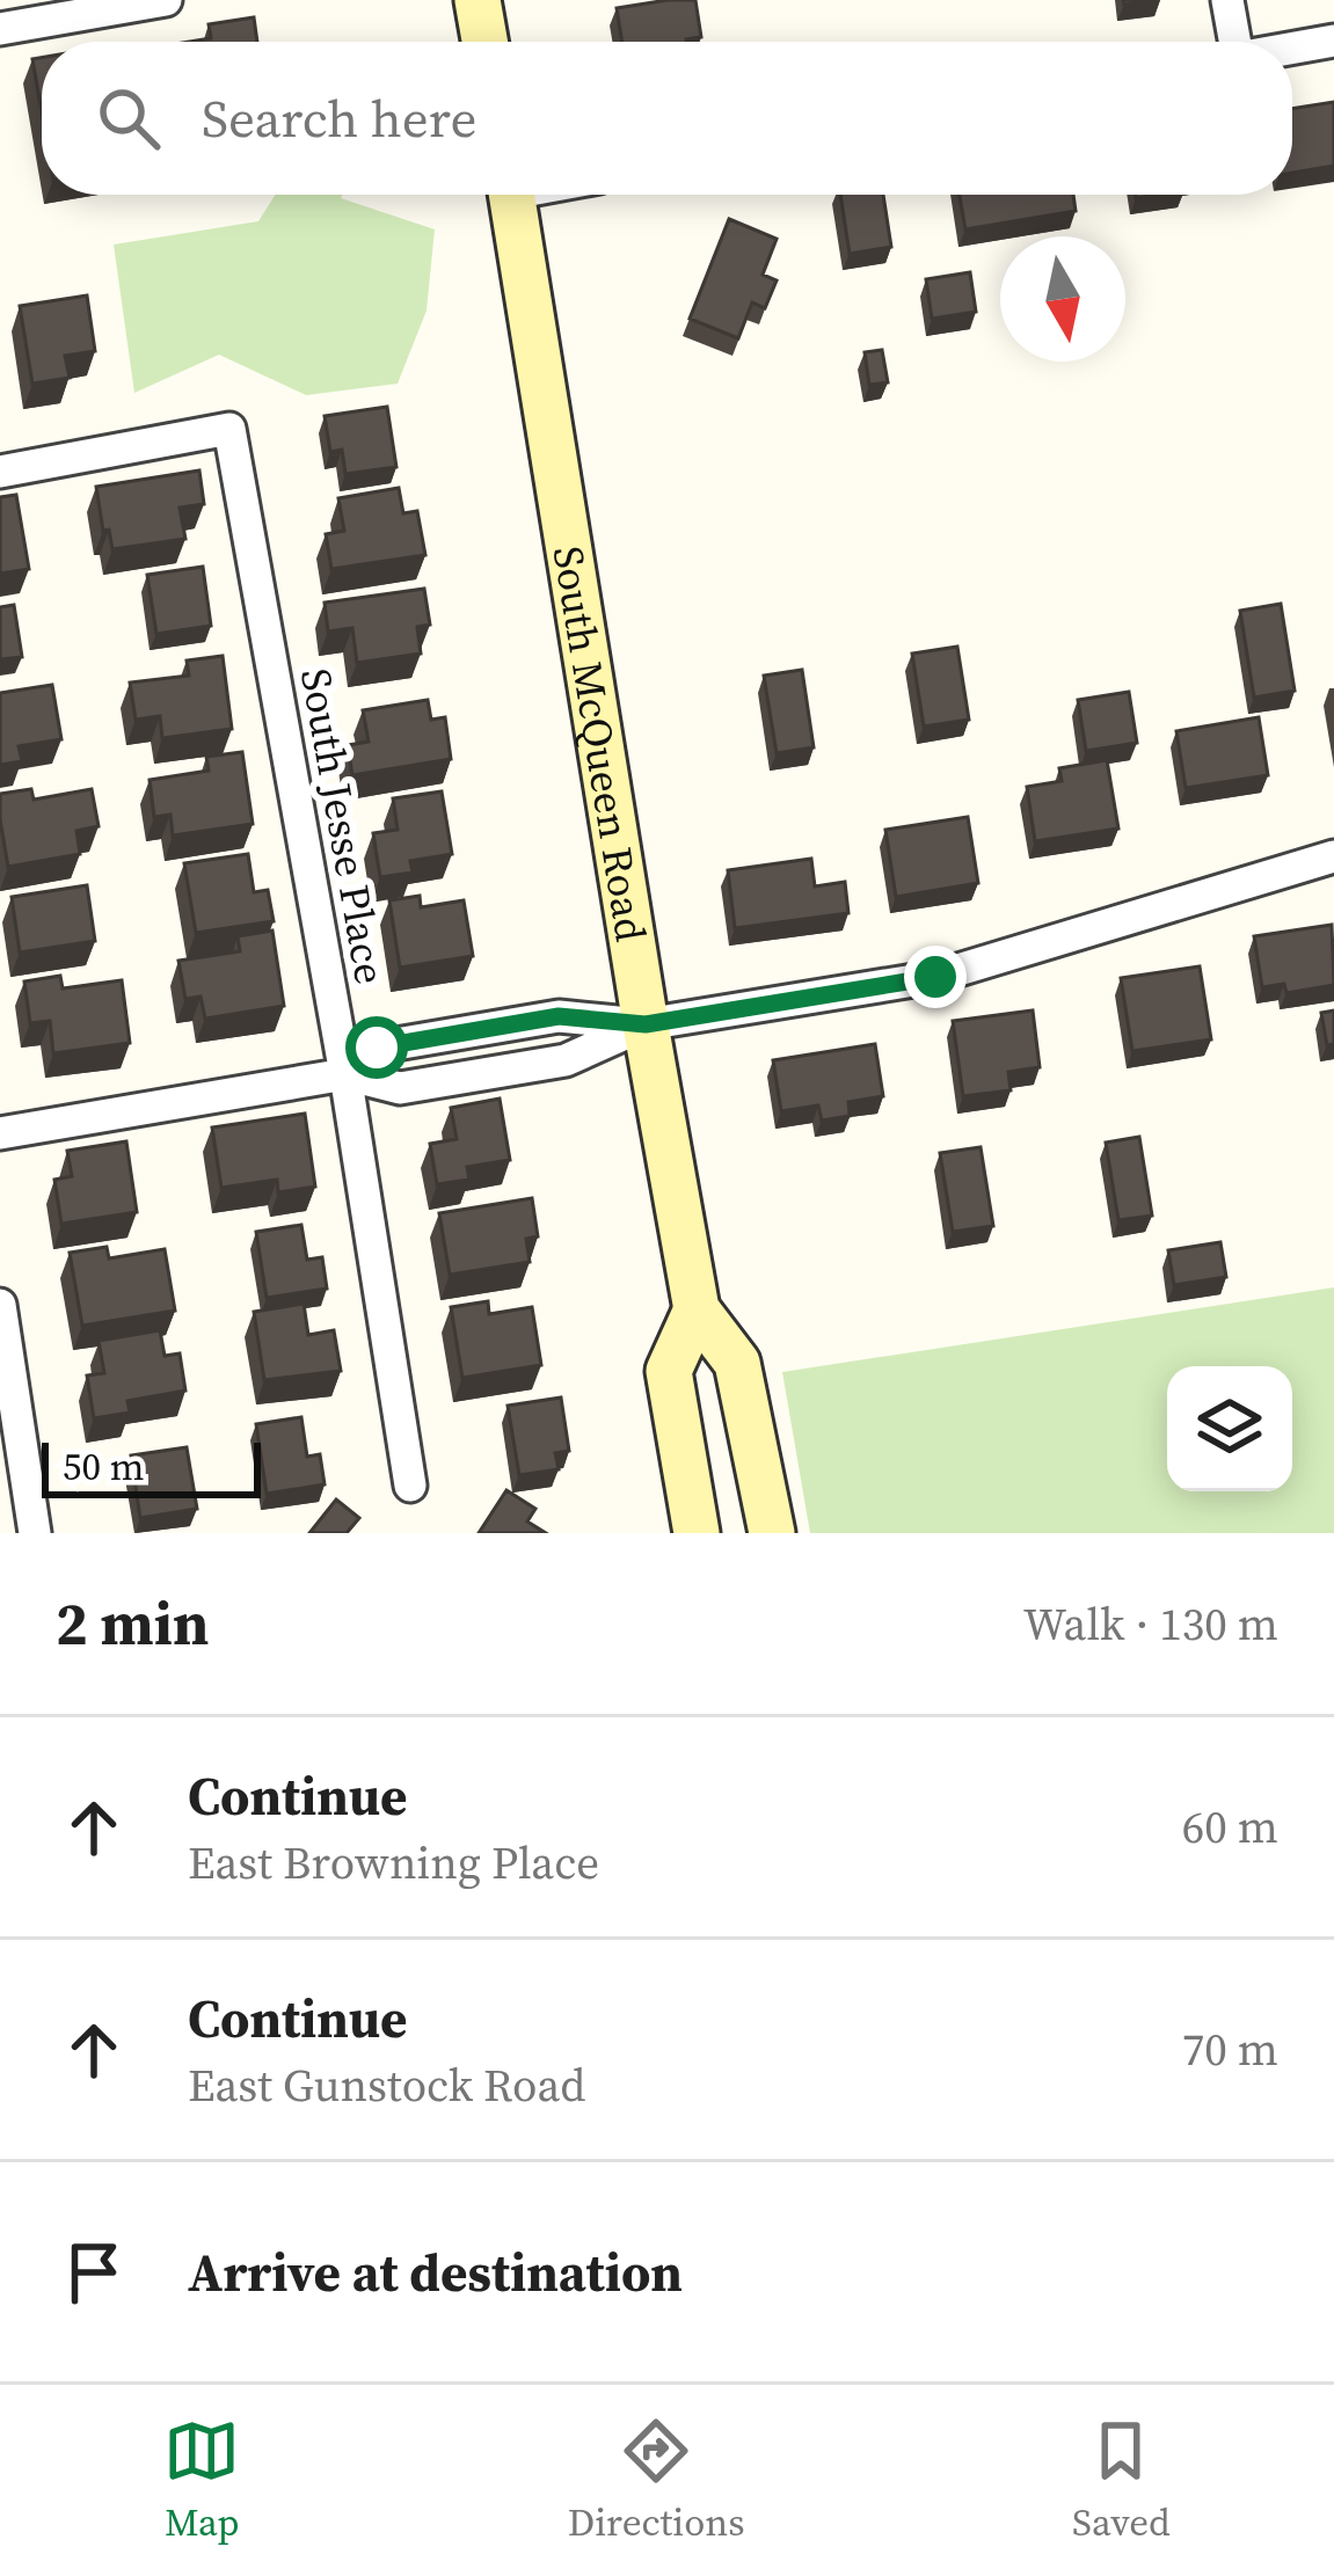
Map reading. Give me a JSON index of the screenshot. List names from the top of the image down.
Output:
{
  "streets": {
    "main road": ["South McQueen Road"],
    "street": ["South Jesse Place"]
  },
  "scale_bar": "50 m",
  "north": "bottom",
  "page": {
    "search": "Search here",
    "scale": "50 m",
    "heading": ["2 min", "Walk · 130 m"],
    "list": [
      ["Continue", "East Browning Place", "60 m"],
      ["Continue", "East Gunstock Road", "70 m"],
      "Arrive at destination"
    ],
    "nav": ["Map", "Directions", "Saved"]
  }
}
